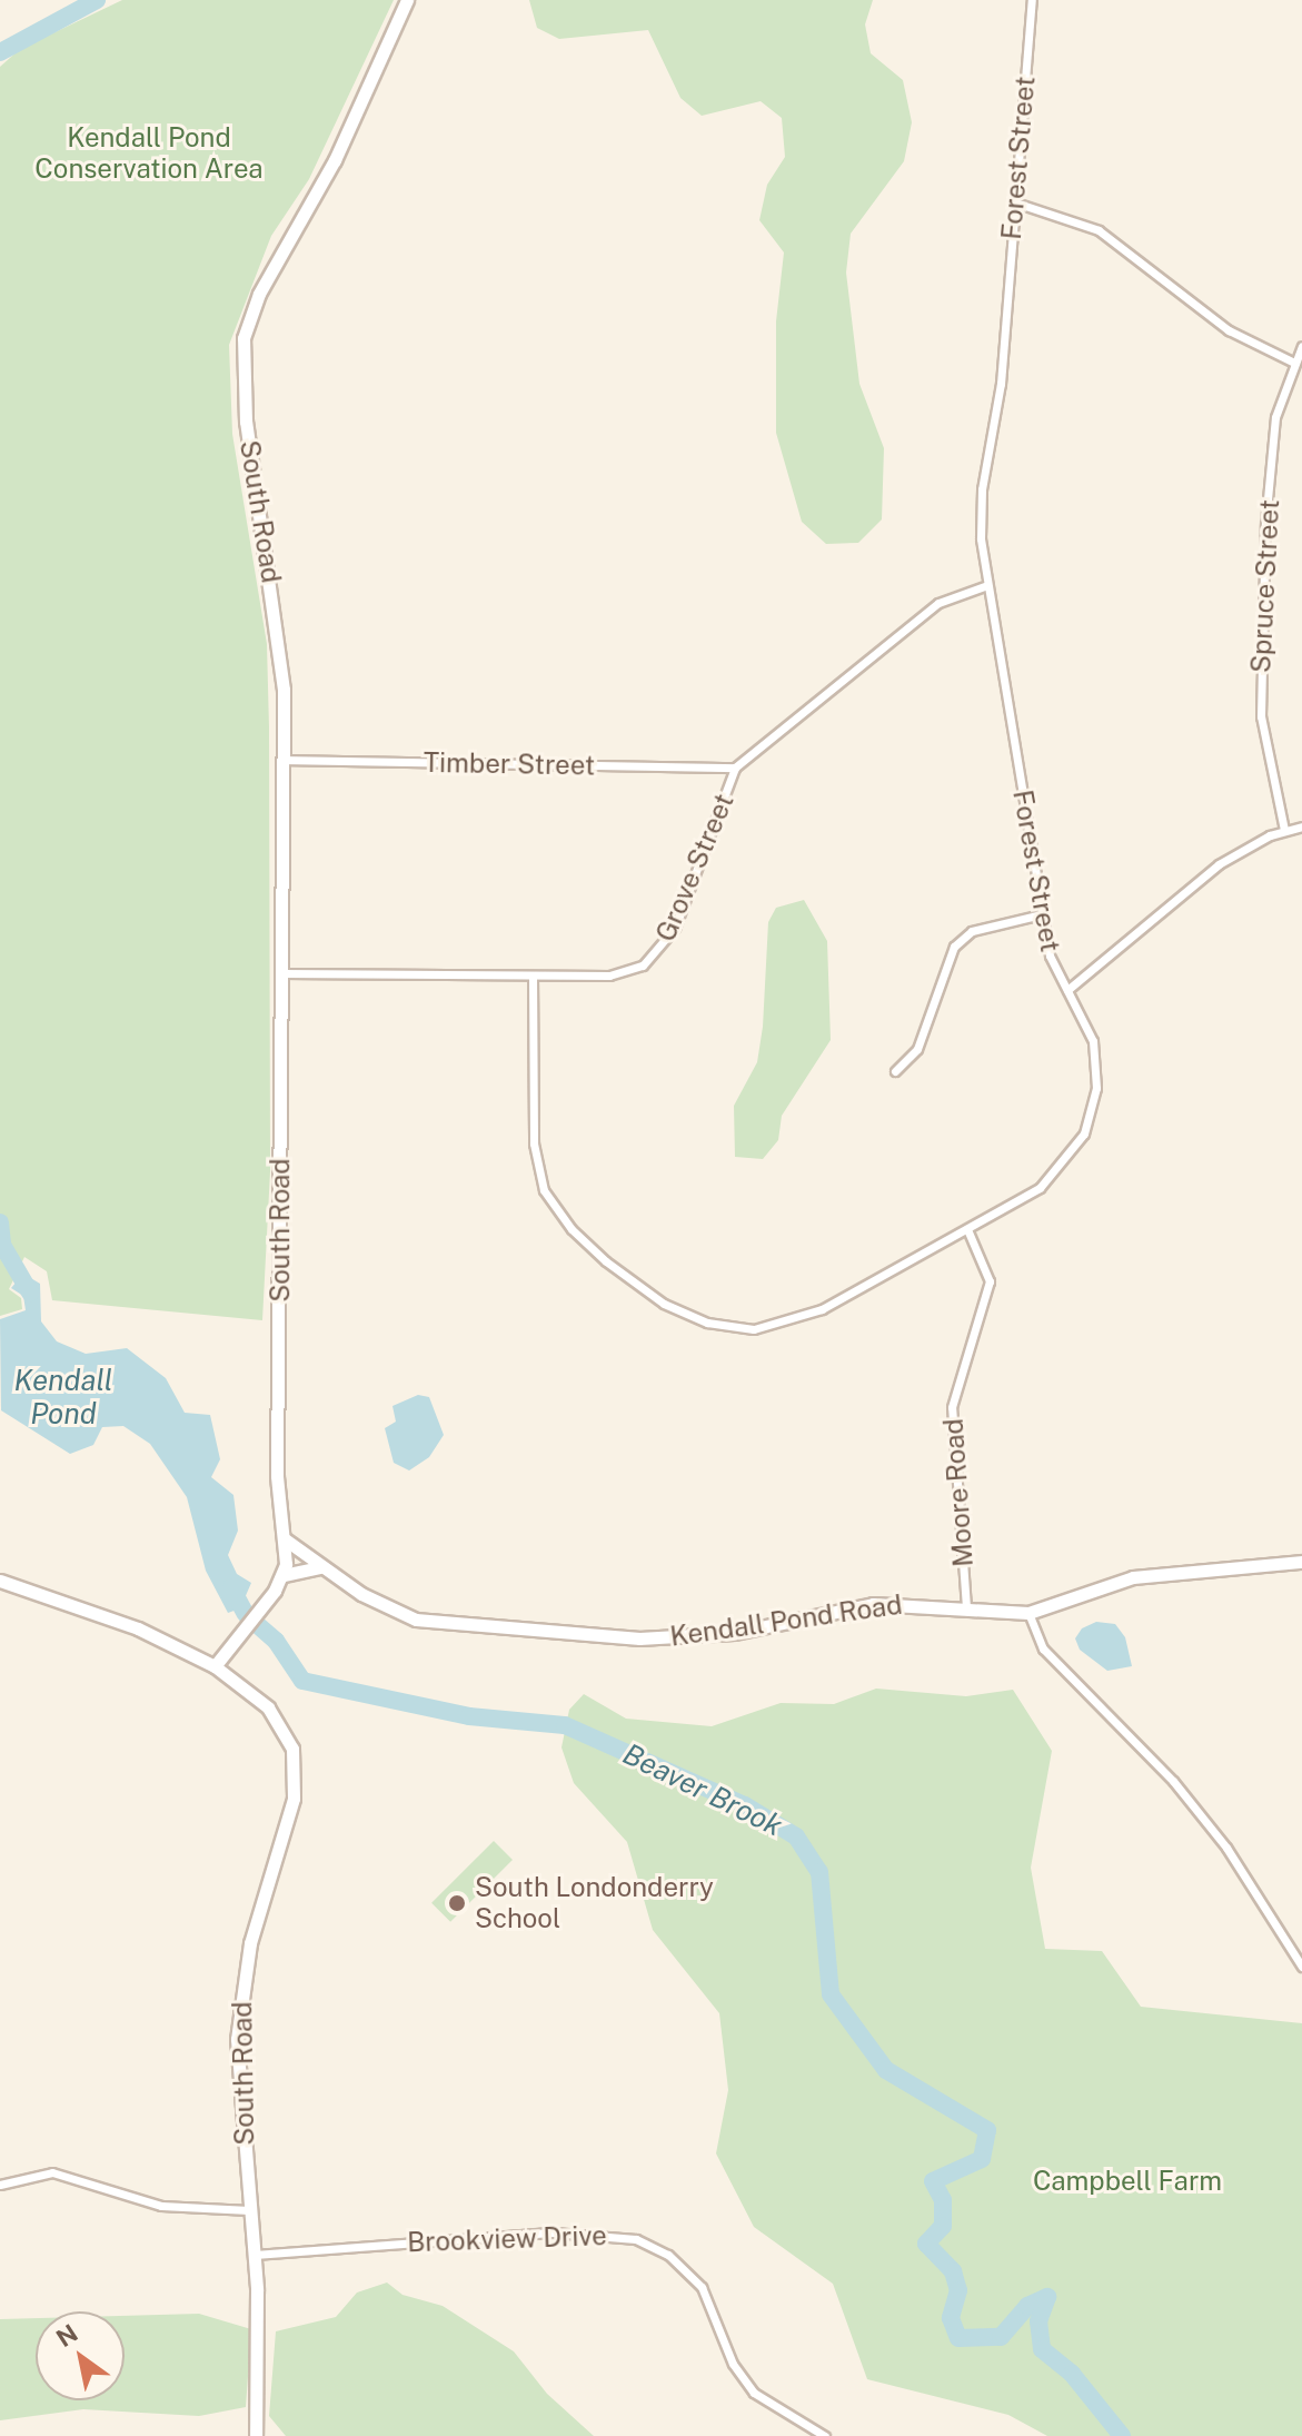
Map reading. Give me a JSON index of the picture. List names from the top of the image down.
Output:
{
  "streets": {
    "street": [
      "Forest Street",
      "South Road",
      "Spruce Street",
      "Timber Street",
      "Grove Street",
      "Moore Road",
      "Kendall Pond Road",
      "Brookview Drive"
    ]
  },
  "crossings": [
    ["Forest Street", "Grove Street"],
    ["Forest Street", "Moore Road"],
    ["South Road", "Timber Street"],
    ["South Road", "Grove Street"],
    ["South Road", "Kendall Pond Road"],
    ["South Road", "Brookview Drive"],
    ["Timber Street", "Grove Street"],
    ["Moore Road", "Kendall Pond Road"]
  ],
  "water": ["Kendall Pond", "Beaver Brook"],
  "parks": ["Kendall Pond Conservation Area", "Campbell Farm"],
  "places": ["South Londonderry School"],
  "north": "top left"
}
